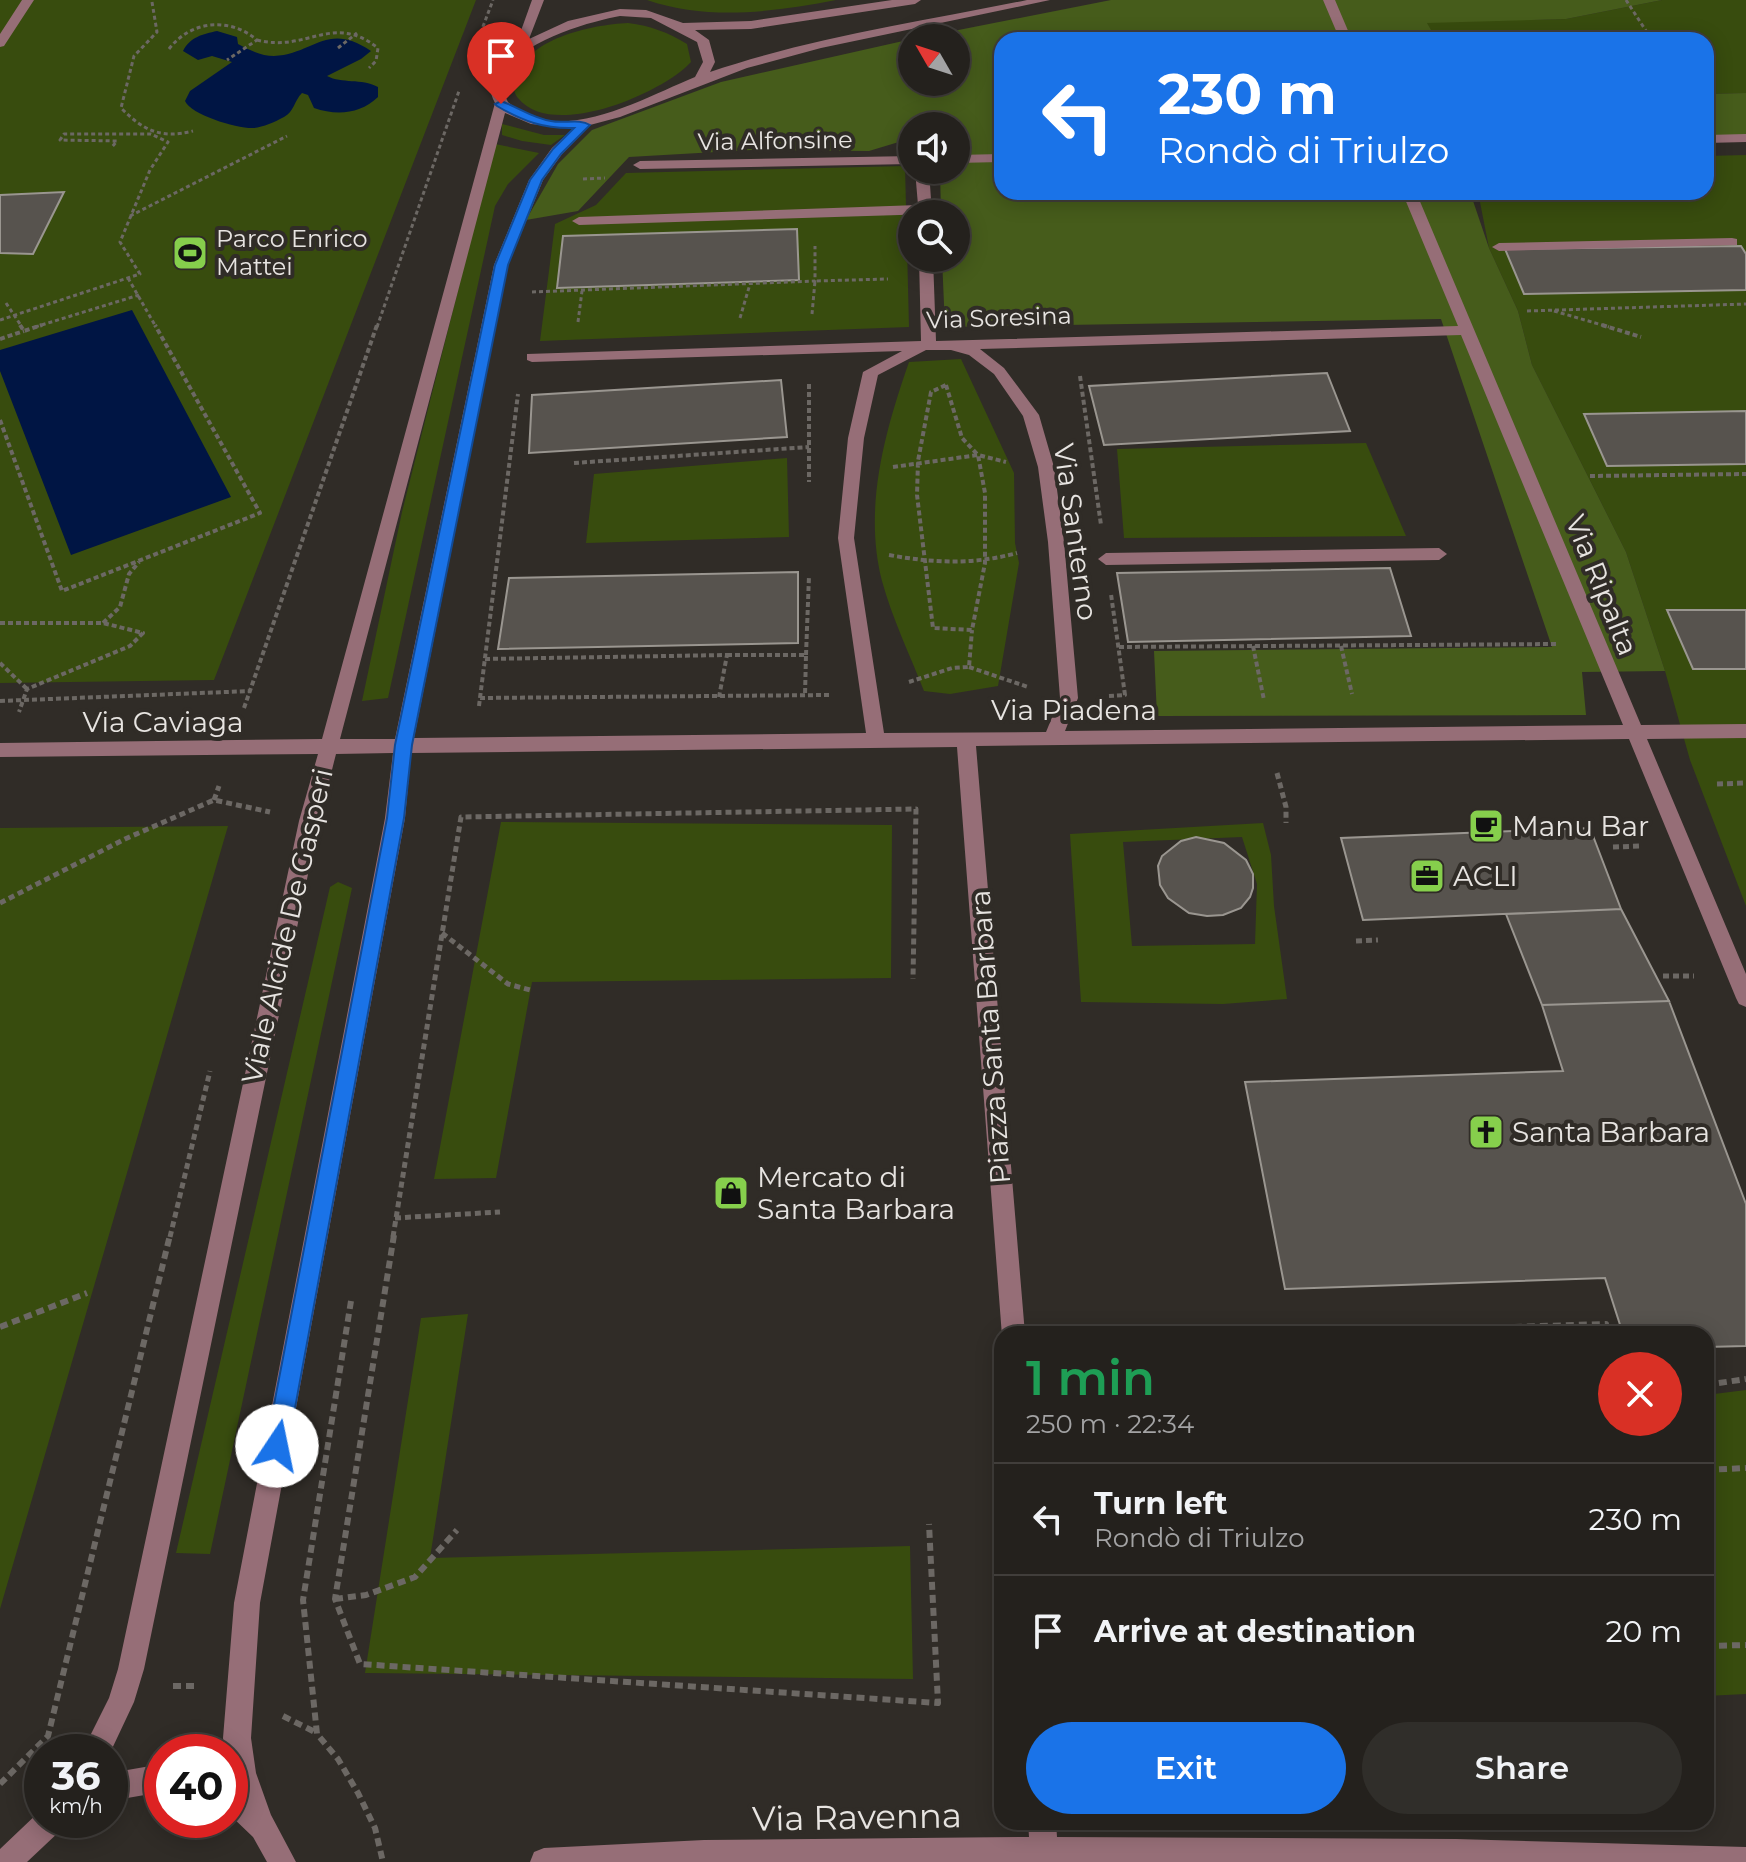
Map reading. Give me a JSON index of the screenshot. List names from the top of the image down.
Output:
{
  "streets": {
    "street": [
      "Via Alfonsine",
      "Via Soresina",
      "Via Santerno",
      "Via Ripalta",
      "Via Piadena",
      "Via Caviaga",
      "Viale Alcide De Gasperi",
      "Piazza Santa Barbara",
      "Via Ravenna"
    ]
  },
  "crossings": [
    ["Via Soresina", "Via Santerno"],
    ["Via Soresina", "Via Ripalta"],
    ["Via Santerno", "Via Piadena"],
    ["Via Ripalta", "Via Piadena"],
    ["Via Piadena", "Piazza Santa Barbara"],
    ["Via Caviaga", "Viale Alcide De Gasperi"]
  ],
  "places": {
    "sports": ["Parco Enrico Mattei"],
    "cafe": ["Manu Bar"],
    "office": ["ACLI"],
    "church": ["Santa Barbara"],
    "shop": ["Mercato di Santa Barbara"]
  },
  "north": "top left",
  "page": {
    "turn": ["230 m", "Rondò di Triulzo"],
    "heading": ["1 min", "250 m · 22:34"],
    "list": [
      {
        "name": "Turn left",
        "note": "Rondò di Triulzo",
        "value": "230 m"
      },
      {
        "name": "Arrive at destination",
        "value": "20 m"
      }
    ],
    "buttons": ["Exit", "Share"],
    "speed": "36 km/h",
    "limit": "40"
  }
}
